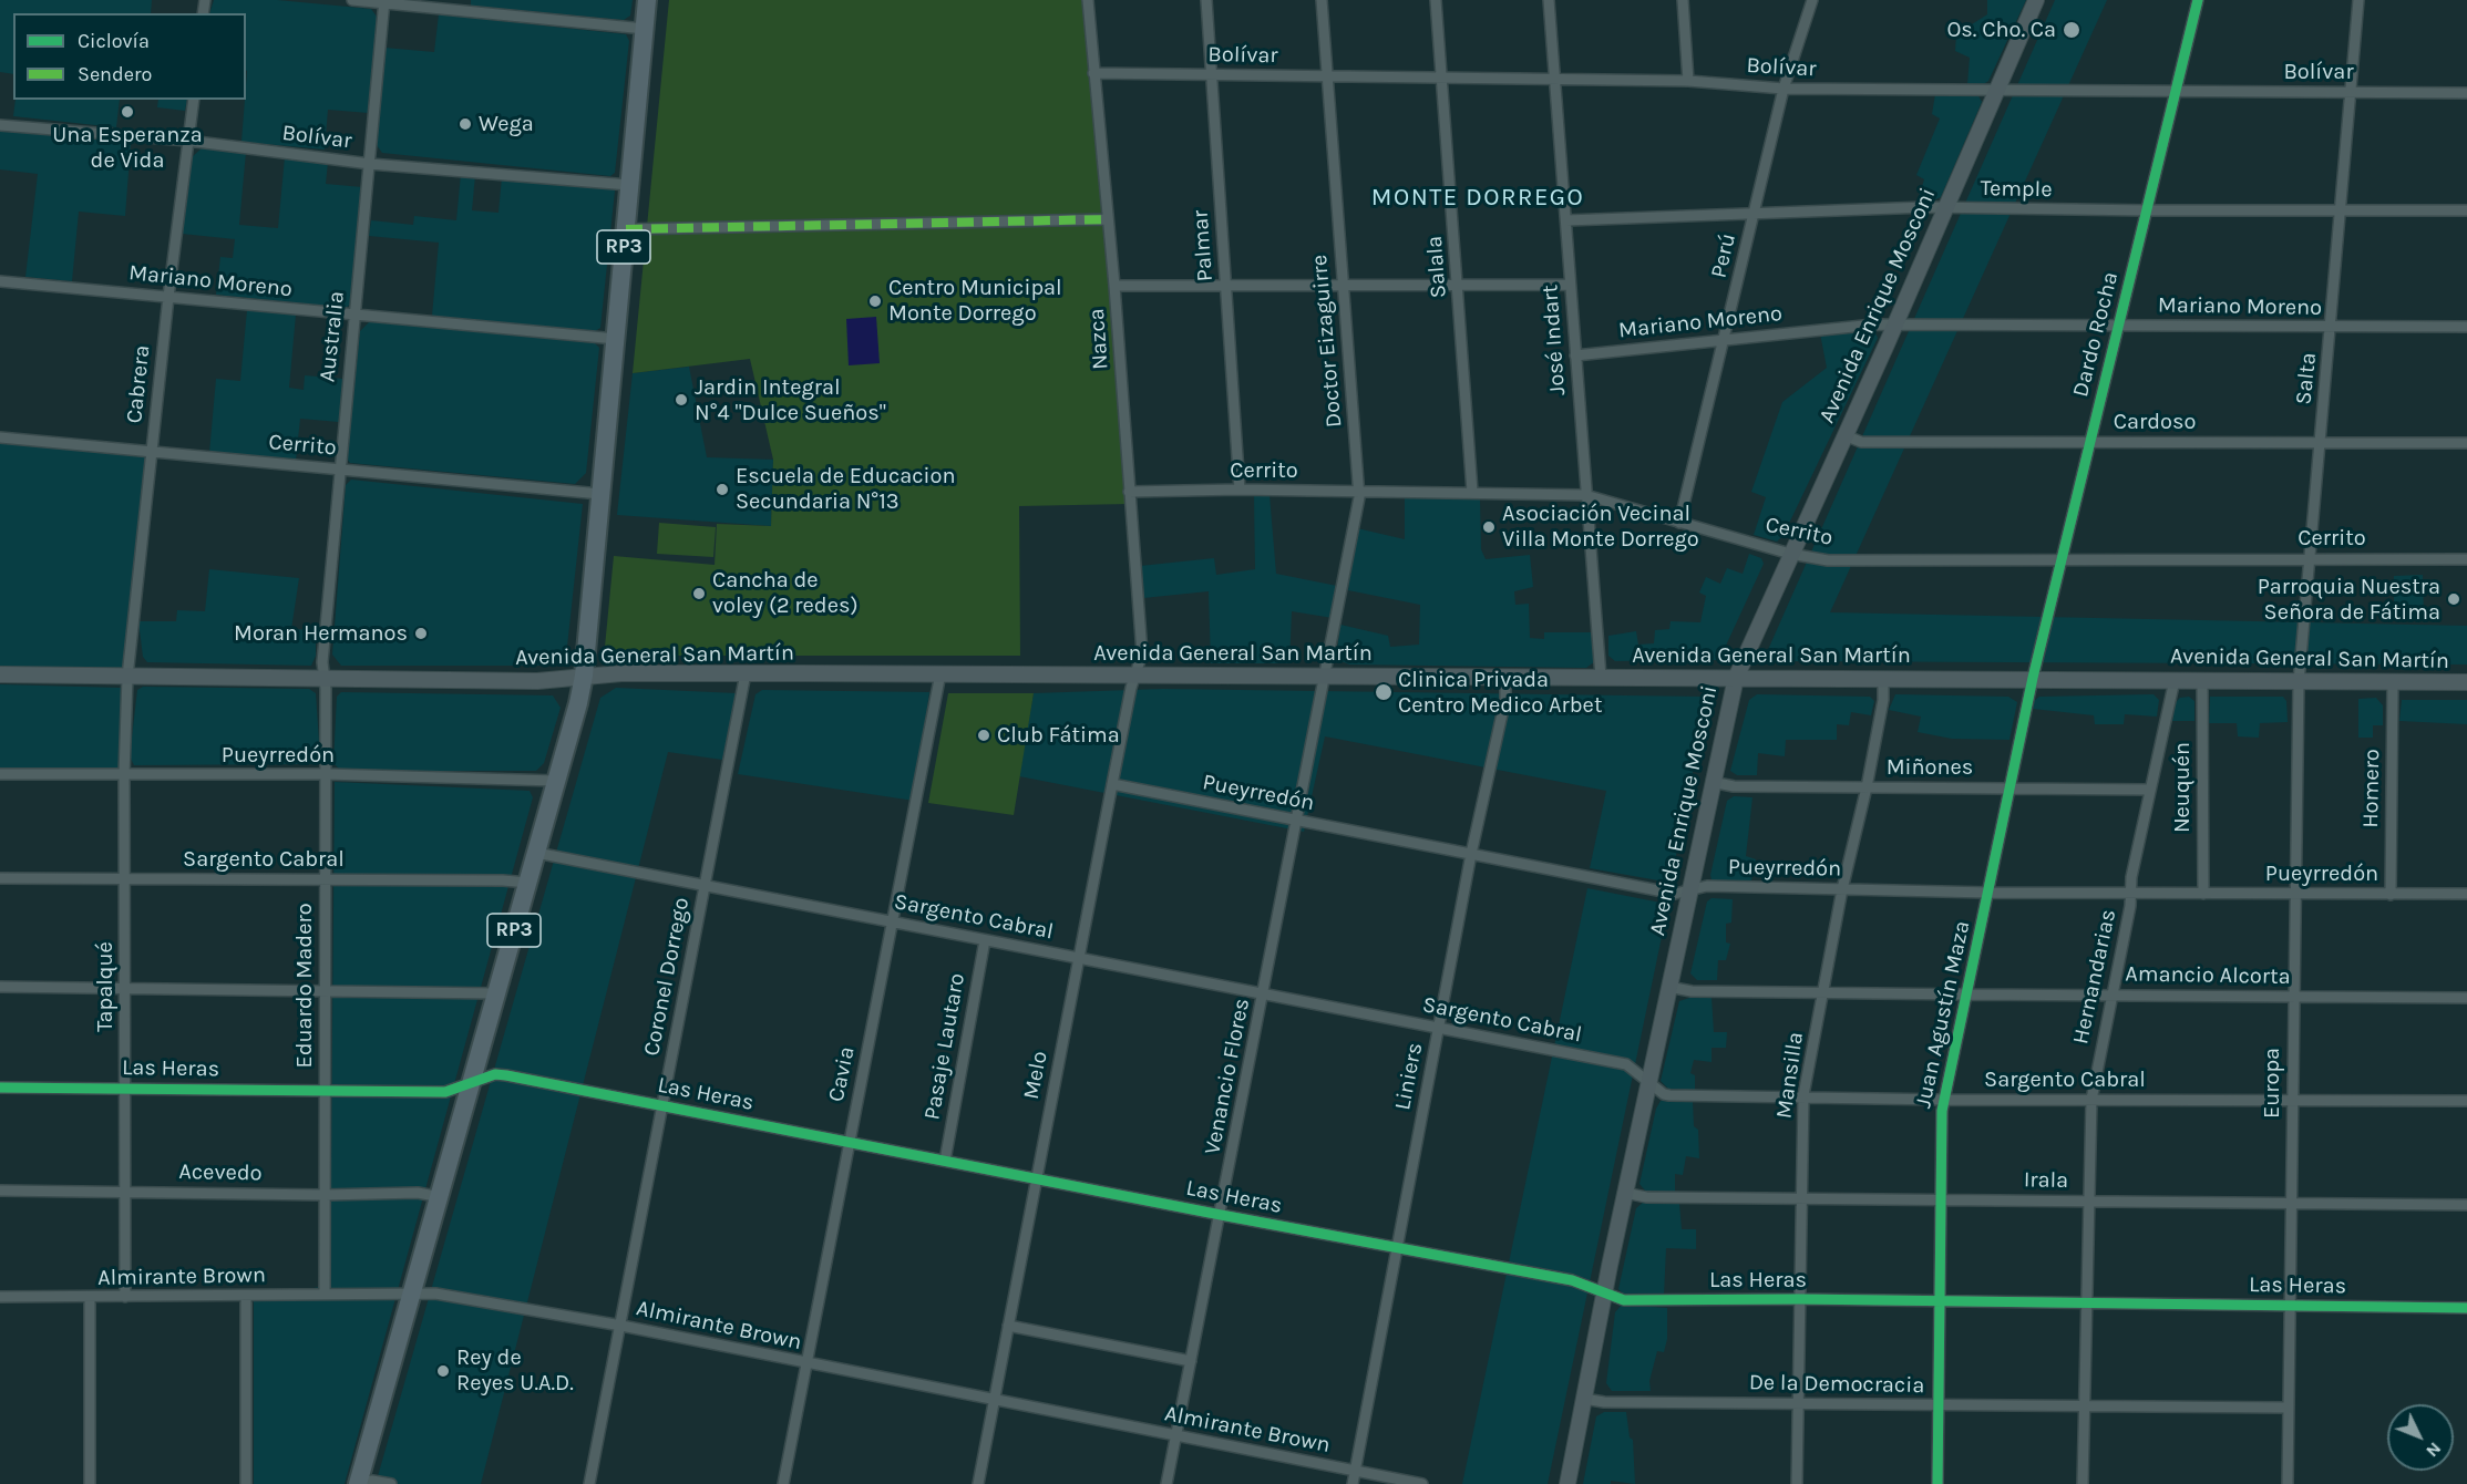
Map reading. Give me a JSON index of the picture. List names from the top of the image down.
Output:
{
  "streets": {
    "highway": ["RP3"],
    "main road": ["Avenida Enrique Mosconi", "Avenida General San Martín"],
    "street": [
      "Bolívar",
      "Temple",
      "Palmar",
      "Perú",
      "Salala",
      "Mariano Moreno",
      "Dardo Rocha",
      "Australia",
      "Nazca",
      "José Indart",
      "Doctor Eizaguirre",
      "Salta",
      "Cabrera",
      "Cardoso",
      "Cerrito",
      "Pueyrredón",
      "Miñones",
      "Neuquén",
      "Homero",
      "Sargento Cabral",
      "Amancio Alcorta",
      "Coronel Dorrego",
      "Hernandarias",
      "Eduardo Madero",
      "Tapalqué",
      "Juan Agustín Maza",
      "Pasaje Lautaro",
      "Las Heras",
      "Cavia",
      "Melo",
      "Mansilla",
      "Venancio Flores",
      "Liniers",
      "Europa",
      "Acevedo",
      "Irala",
      "Almirante Brown",
      "De la Democracia"
    ]
  },
  "crossings": [
    ["Bolívar", "Palmar"],
    ["Bolívar", "RP3"],
    ["Bolívar", "Perú"],
    ["Bolívar", "Salala"],
    ["Bolívar", "Avenida Enrique Mosconi"],
    ["Bolívar", "Dardo Rocha"],
    ["Bolívar", "Australia"],
    ["Bolívar", "Nazca"],
    ["Bolívar", "José Indart"],
    ["Bolívar", "Doctor Eizaguirre"],
    ["Bolívar", "Salta"],
    ["Bolívar", "Cabrera"],
    ["Temple", "Perú"],
    ["Temple", "Avenida Enrique Mosconi"],
    ["Temple", "Dardo Rocha"],
    ["Temple", "José Indart"],
    ["Temple", "Salta"],
    ["Palmar", "Cerrito"],
    ["RP3", "Mariano Moreno"],
    ["RP3", "Cerrito"],
    ["RP3", "Avenida General San Martín"],
    ["RP3", "Pueyrredón"],
    ["RP3", "Sargento Cabral"],
    ["RP3", "Las Heras"],
    ["RP3", "Acevedo"],
    ["RP3", "Almirante Brown"],
    ["Perú", "Mariano Moreno"],
    ["Perú", "Cerrito"],
    ["Salala", "Cerrito"],
    ["Mariano Moreno", "Avenida Enrique Mosconi"],
    ["Mariano Moreno", "Dardo Rocha"],
    ["Mariano Moreno", "Australia"],
    ["Mariano Moreno", "José Indart"],
    ["Mariano Moreno", "Salta"],
    ["Mariano Moreno", "Cabrera"],
    ["Avenida Enrique Mosconi", "Cardoso"],
    ["Avenida Enrique Mosconi", "Cerrito"],
    ["Avenida Enrique Mosconi", "Avenida General San Martín"],
    ["Avenida Enrique Mosconi", "Pueyrredón"],
    ["Avenida Enrique Mosconi", "Miñones"],
    ["Avenida Enrique Mosconi", "Sargento Cabral"],
    ["Avenida Enrique Mosconi", "Amancio Alcorta"],
    ["Avenida Enrique Mosconi", "Las Heras"],
    ["Avenida Enrique Mosconi", "Irala"],
    ["Avenida Enrique Mosconi", "De la Democracia"],
    ["Dardo Rocha", "Cardoso"],
    ["Dardo Rocha", "Cerrito"],
    ["Dardo Rocha", "Avenida General San Martín"],
    ["Dardo Rocha", "Juan Agustín Maza"],
    ["Australia", "Cerrito"],
    ["Australia", "Avenida General San Martín"],
    ["Australia", "Eduardo Madero"],
    ["Nazca", "Cerrito"],
    ["Nazca", "Avenida General San Martín"],
    ["Nazca", "Melo"],
    ["José Indart", "Cerrito"],
    ["José Indart", "Avenida General San Martín"],
    ["Doctor Eizaguirre", "Cerrito"],
    ["Doctor Eizaguirre", "Avenida General San Martín"],
    ["Doctor Eizaguirre", "Venancio Flores"],
    ["Salta", "Cardoso"],
    ["Salta", "Cerrito"],
    ["Salta", "Avenida General San Martín"],
    ["Salta", "Europa"],
    ["Cabrera", "Cerrito"],
    ["Cabrera", "Avenida General San Martín"],
    ["Cabrera", "Tapalqué"],
    ["Avenida General San Martín", "Neuquén"],
    ["Avenida General San Martín", "Homero"],
    ["Avenida General San Martín", "Coronel Dorrego"],
    ["Avenida General San Martín", "Hernandarias"],
    ["Avenida General San Martín", "Eduardo Madero"],
    ["Avenida General San Martín", "Tapalqué"],
    ["Avenida General San Martín", "Juan Agustín Maza"],
    ["Avenida General San Martín", "Cavia"],
    ["Avenida General San Martín", "Melo"],
    ["Avenida General San Martín", "Mansilla"],
    ["Avenida General San Martín", "Venancio Flores"],
    ["Avenida General San Martín", "Liniers"],
    ["Avenida General San Martín", "Europa"],
    ["Pueyrredón", "Neuquén"],
    ["Pueyrredón", "Homero"],
    ["Pueyrredón", "Hernandarias"],
    ["Pueyrredón", "Eduardo Madero"],
    ["Pueyrredón", "Tapalqué"],
    ["Pueyrredón", "Juan Agustín Maza"],
    ["Pueyrredón", "Melo"],
    ["Pueyrredón", "Mansilla"],
    ["Pueyrredón", "Venancio Flores"],
    ["Pueyrredón", "Liniers"],
    ["Pueyrredón", "Europa"],
    ["Miñones", "Hernandarias"],
    ["Miñones", "Juan Agustín Maza"],
    ["Miñones", "Mansilla"],
    ["Sargento Cabral", "Coronel Dorrego"],
    ["Sargento Cabral", "Hernandarias"],
    ["Sargento Cabral", "Eduardo Madero"],
    ["Sargento Cabral", "Tapalqué"],
    ["Sargento Cabral", "Juan Agustín Maza"],
    ["Sargento Cabral", "Pasaje Lautaro"],
    ["Sargento Cabral", "Cavia"],
    ["Sargento Cabral", "Melo"],
    ["Sargento Cabral", "Mansilla"],
    ["Sargento Cabral", "Venancio Flores"],
    ["Sargento Cabral", "Liniers"],
    ["Sargento Cabral", "Europa"],
    ["Amancio Alcorta", "Hernandarias"],
    ["Amancio Alcorta", "Juan Agustín Maza"],
    ["Amancio Alcorta", "Mansilla"],
    ["Amancio Alcorta", "Europa"],
    ["Coronel Dorrego", "Las Heras"],
    ["Coronel Dorrego", "Almirante Brown"],
    ["Hernandarias", "Las Heras"],
    ["Hernandarias", "Irala"],
    ["Hernandarias", "De la Democracia"],
    ["Eduardo Madero", "Las Heras"],
    ["Eduardo Madero", "Acevedo"],
    ["Eduardo Madero", "Almirante Brown"],
    ["Tapalqué", "Las Heras"],
    ["Tapalqué", "Acevedo"],
    ["Tapalqué", "Almirante Brown"],
    ["Juan Agustín Maza", "Las Heras"],
    ["Juan Agustín Maza", "Irala"],
    ["Juan Agustín Maza", "De la Democracia"],
    ["Pasaje Lautaro", "Las Heras"],
    ["Las Heras", "Cavia"],
    ["Las Heras", "Melo"],
    ["Las Heras", "Mansilla"],
    ["Las Heras", "Venancio Flores"],
    ["Las Heras", "Liniers"],
    ["Las Heras", "Europa"],
    ["Cavia", "Almirante Brown"],
    ["Melo", "Almirante Brown"],
    ["Mansilla", "Irala"],
    ["Mansilla", "De la Democracia"],
    ["Venancio Flores", "Almirante Brown"],
    ["Liniers", "Almirante Brown"],
    ["Europa", "Irala"],
    ["Europa", "De la Democracia"]
  ],
  "districts": ["MONTE DORREGO"],
  "places": [
    "Os. Cho. Ca",
    "Una Esperanza de Vida",
    "Wega",
    "Centro Municipal Monte Dorrego",
    "Jardin Integral N°4 \"Dulce Sueños\"",
    "Escuela de Educacion Secundaria N°13",
    "Asociación Vecinal Villa Monte Dorrego",
    "Cancha de voley (2 redes)",
    "Parroquia Nuestra Señora de Fátima",
    "Moran Hermanos",
    "Clinica Privada Centro Medico Arbet",
    "Club Fátima",
    "Rey de Reyes U.A.D."
  ],
  "legend": ["Ciclovía", "Sendero"],
  "north": "bottom right"
}
